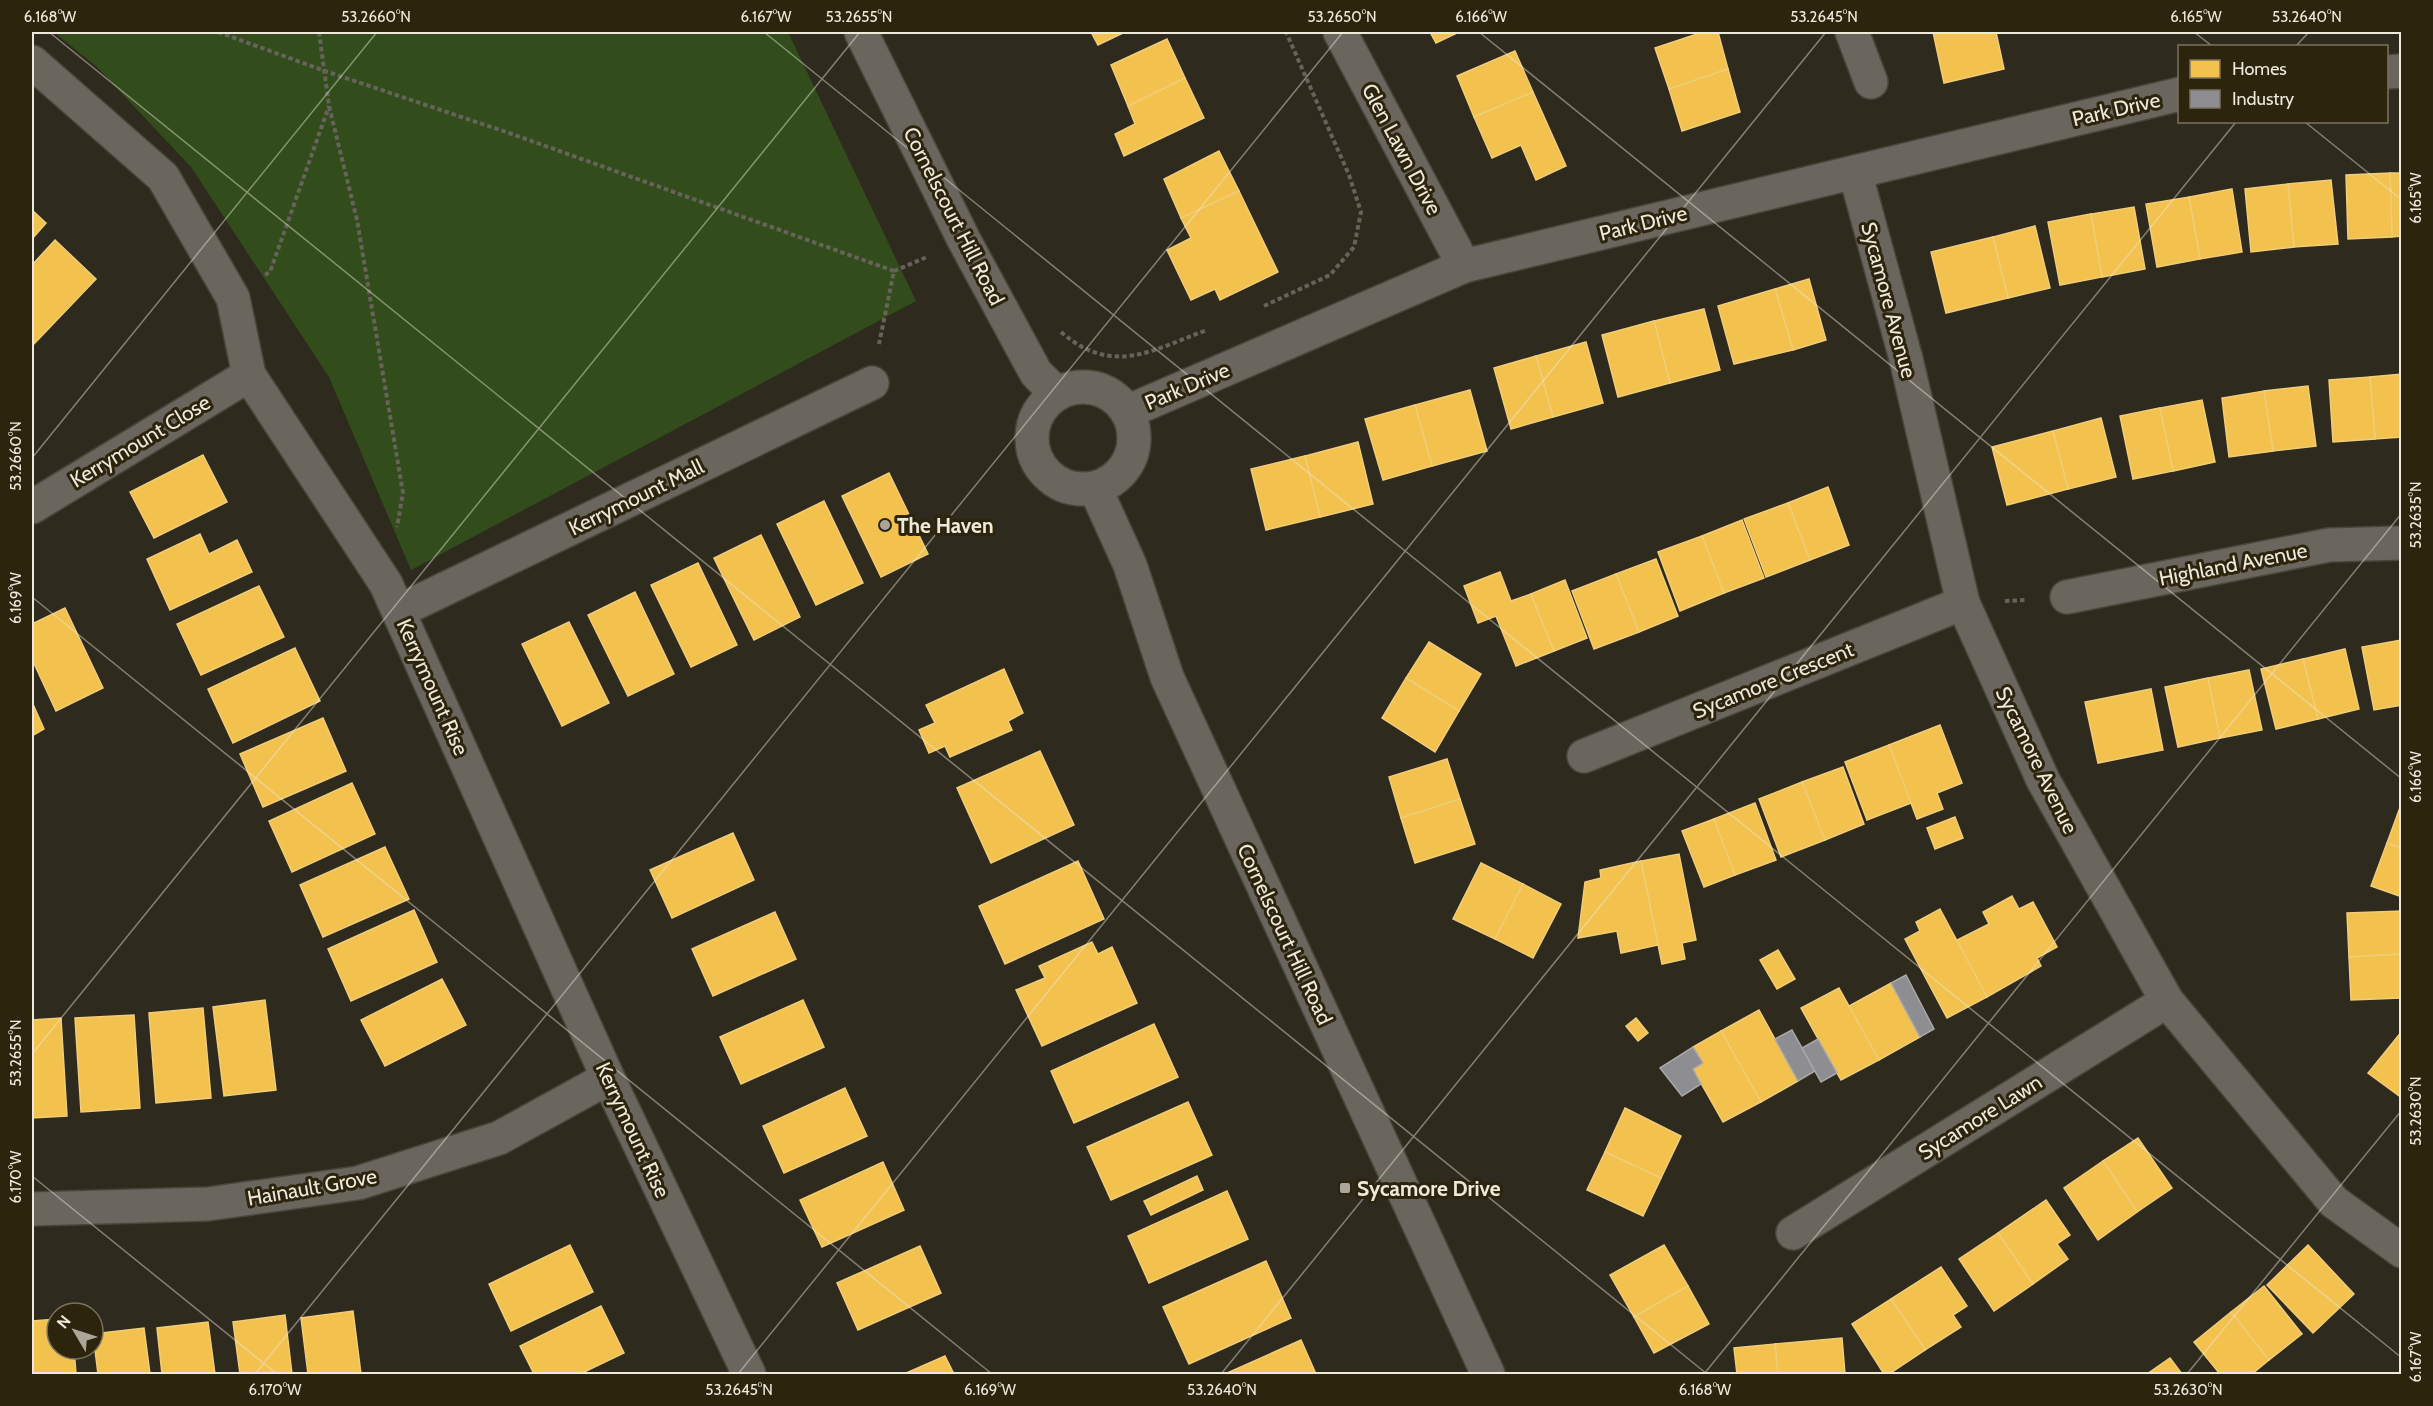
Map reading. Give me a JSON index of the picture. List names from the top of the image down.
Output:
{
  "streets": {
    "street": [
      "Park Drive",
      "Glen Lawn Drive",
      "Cornelscourt Hill Road",
      "Sycamore Avenue",
      "Kerrymount Close",
      "Kerrymount Mall",
      "Highland Avenue",
      "Sycamore Crescent",
      "Kerrymount Rise",
      "Sycamore Lawn",
      "Hainault Grove"
    ]
  },
  "crossings": [
    ["Park Drive", "Glen Lawn Drive"],
    ["Park Drive", "Cornelscourt Hill Road"],
    ["Park Drive", "Sycamore Avenue"],
    ["Sycamore Avenue", "Sycamore Crescent"],
    ["Sycamore Avenue", "Sycamore Lawn"],
    ["Kerrymount Close", "Kerrymount Rise"],
    ["Kerrymount Mall", "Kerrymount Rise"],
    ["Kerrymount Rise", "Hainault Grove"]
  ],
  "places": {
    "other": ["The Haven"],
    "transit": ["Sycamore Drive"]
  },
  "legend": ["Homes", "Industry"],
  "north": "top left",
  "coordinates": [
    "6.168°W",
    "53.2660°N",
    "6.167°W",
    "53.2655°N",
    "53.2650°N",
    "6.166°W",
    "53.2645°N",
    "6.165°W",
    "53.2640°N",
    "53.2635°N",
    "6.169°W",
    "53.2630°N",
    "6.170°W"
  ]
}
